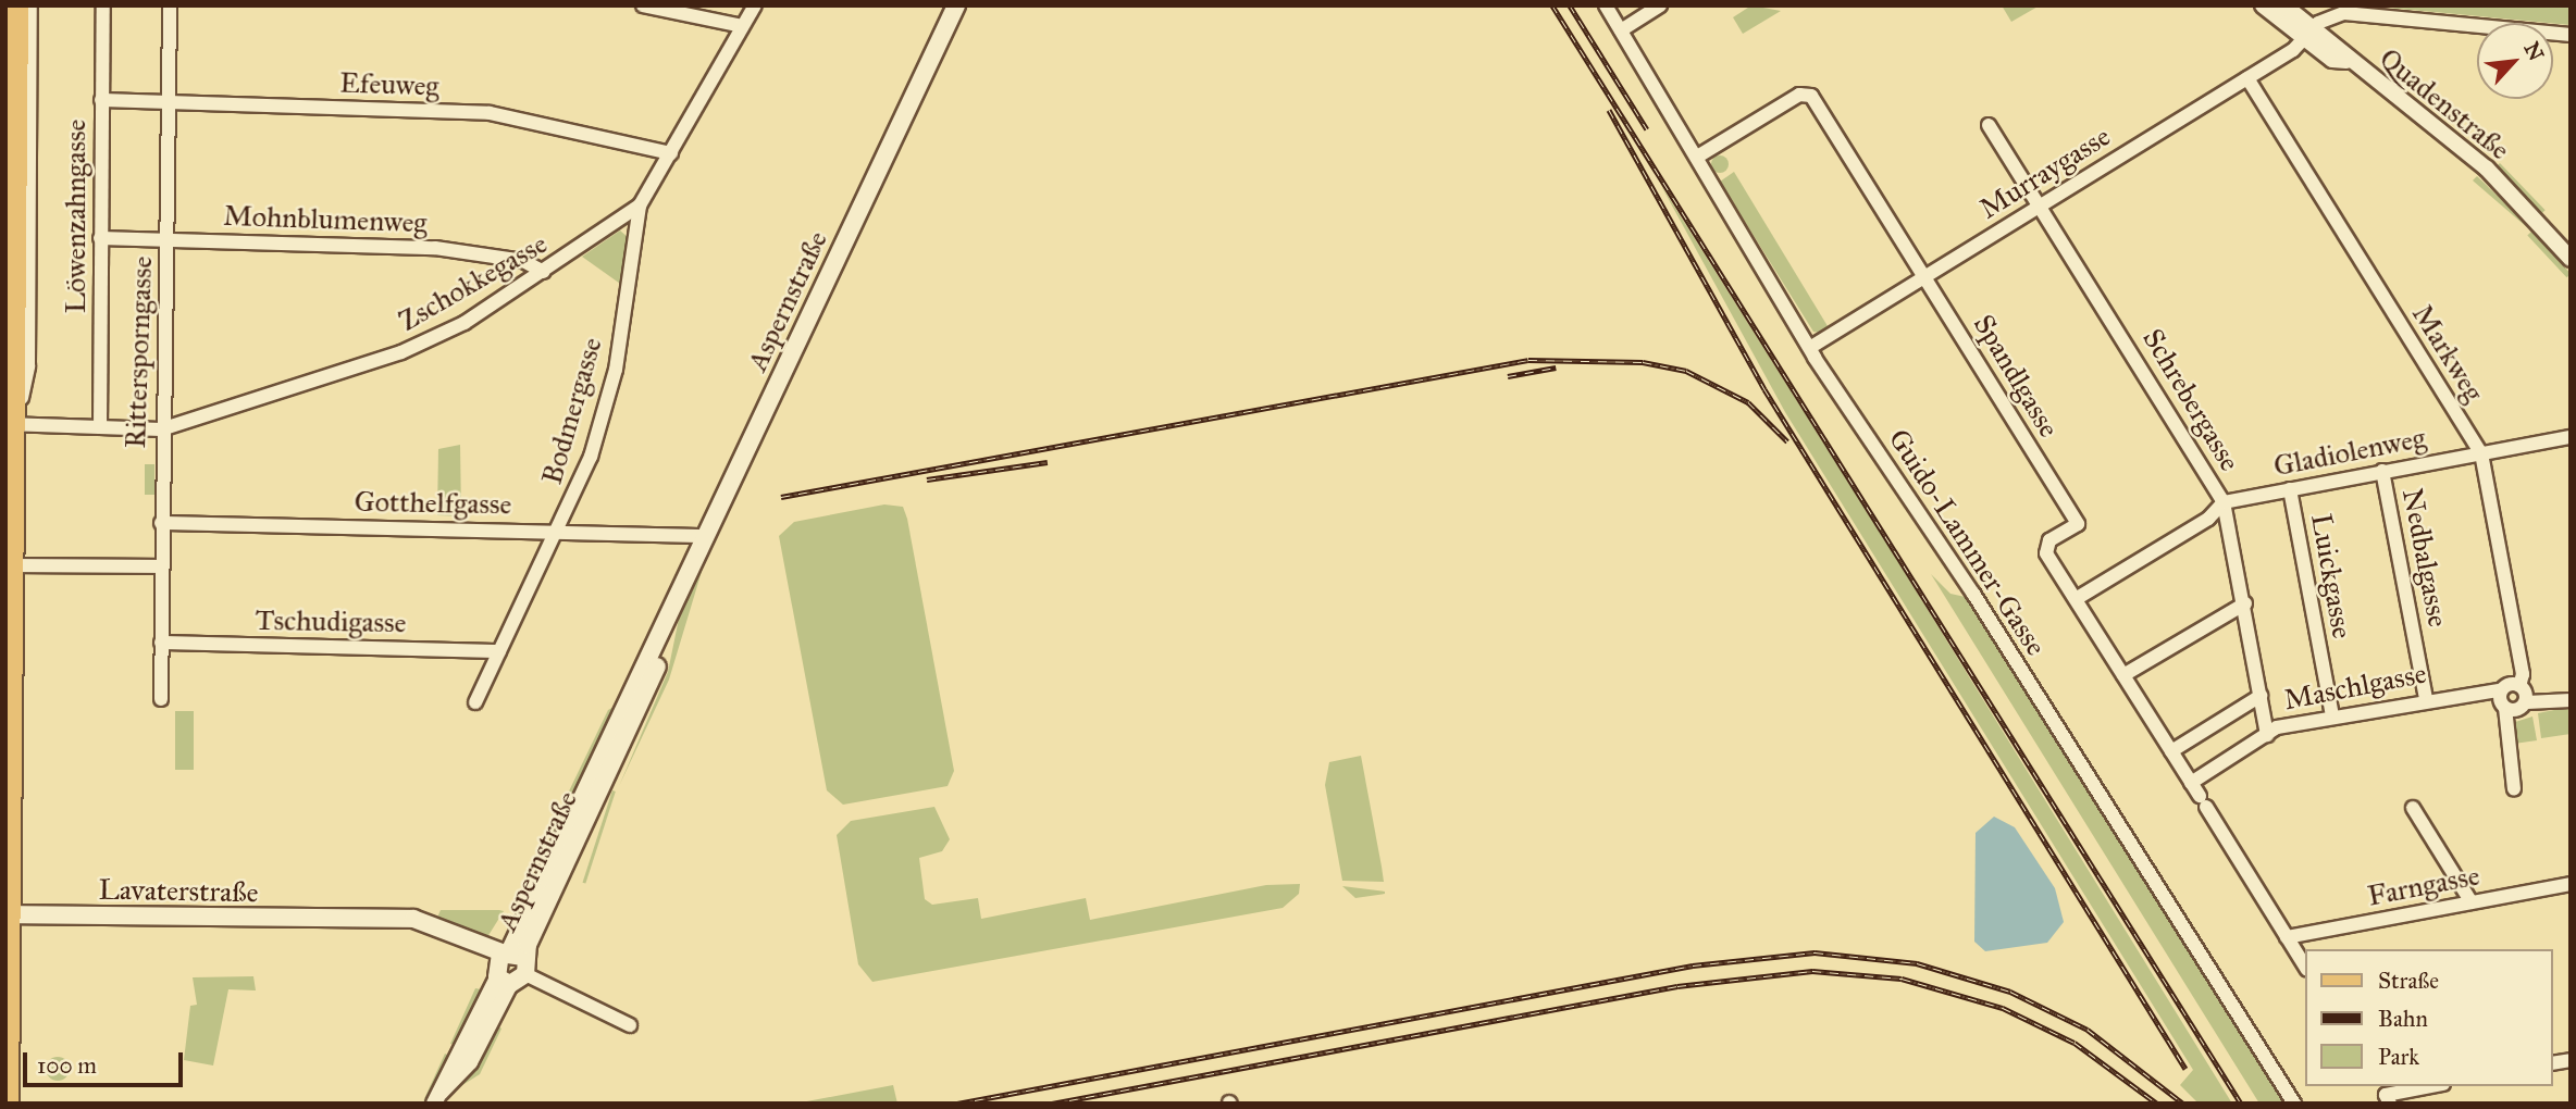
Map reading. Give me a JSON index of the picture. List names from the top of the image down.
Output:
{
  "streets": {
    "main road": ["Aspernstraße", "Lavaterstraße"],
    "street": [
      "Efeuweg",
      "Quadenstraße",
      "Murraygasse",
      "Löwenzahngasse",
      "Mohnblumenweg",
      "Zschokkegasse",
      "Rittersporngasse",
      "Markweg",
      "Spandlgasse",
      "Schrebergasse",
      "Bodmergasse",
      "Gladiolenweg",
      "Gotthelfgasse",
      "Guido-Lammer-Gasse",
      "Nedbalgasse",
      "Luickgasse",
      "Tschudigasse",
      "Maschlgasse",
      "Farngasse"
    ]
  },
  "crossings": [
    ["Efeuweg", "Löwenzahngasse"],
    ["Efeuweg", "Zschokkegasse"],
    ["Efeuweg", "Rittersporngasse"],
    ["Quadenstraße", "Murraygasse"],
    ["Murraygasse", "Markweg"],
    ["Murraygasse", "Spandlgasse"],
    ["Murraygasse", "Schrebergasse"],
    ["Murraygasse", "Guido-Lammer-Gasse"],
    ["Löwenzahngasse", "Mohnblumenweg"],
    ["Löwenzahngasse", "Zschokkegasse"],
    ["Mohnblumenweg", "Zschokkegasse"],
    ["Mohnblumenweg", "Rittersporngasse"],
    ["Zschokkegasse", "Rittersporngasse"],
    ["Zschokkegasse", "Bodmergasse"],
    ["Aspernstraße", "Gotthelfgasse"],
    ["Aspernstraße", "Lavaterstraße"],
    ["Rittersporngasse", "Gotthelfgasse"],
    ["Rittersporngasse", "Tschudigasse"],
    ["Markweg", "Gladiolenweg"],
    ["Markweg", "Maschlgasse"],
    ["Spandlgasse", "Guido-Lammer-Gasse"],
    ["Spandlgasse", "Maschlgasse"],
    ["Spandlgasse", "Farngasse"],
    ["Schrebergasse", "Gladiolenweg"],
    ["Schrebergasse", "Maschlgasse"],
    ["Bodmergasse", "Gotthelfgasse"],
    ["Bodmergasse", "Tschudigasse"],
    ["Gladiolenweg", "Nedbalgasse"],
    ["Gladiolenweg", "Luickgasse"],
    ["Nedbalgasse", "Maschlgasse"],
    ["Luickgasse", "Maschlgasse"]
  ],
  "legend": ["Straße", "Bahn", "Park"],
  "scale_bar": "100 m",
  "north": "top right"
}
